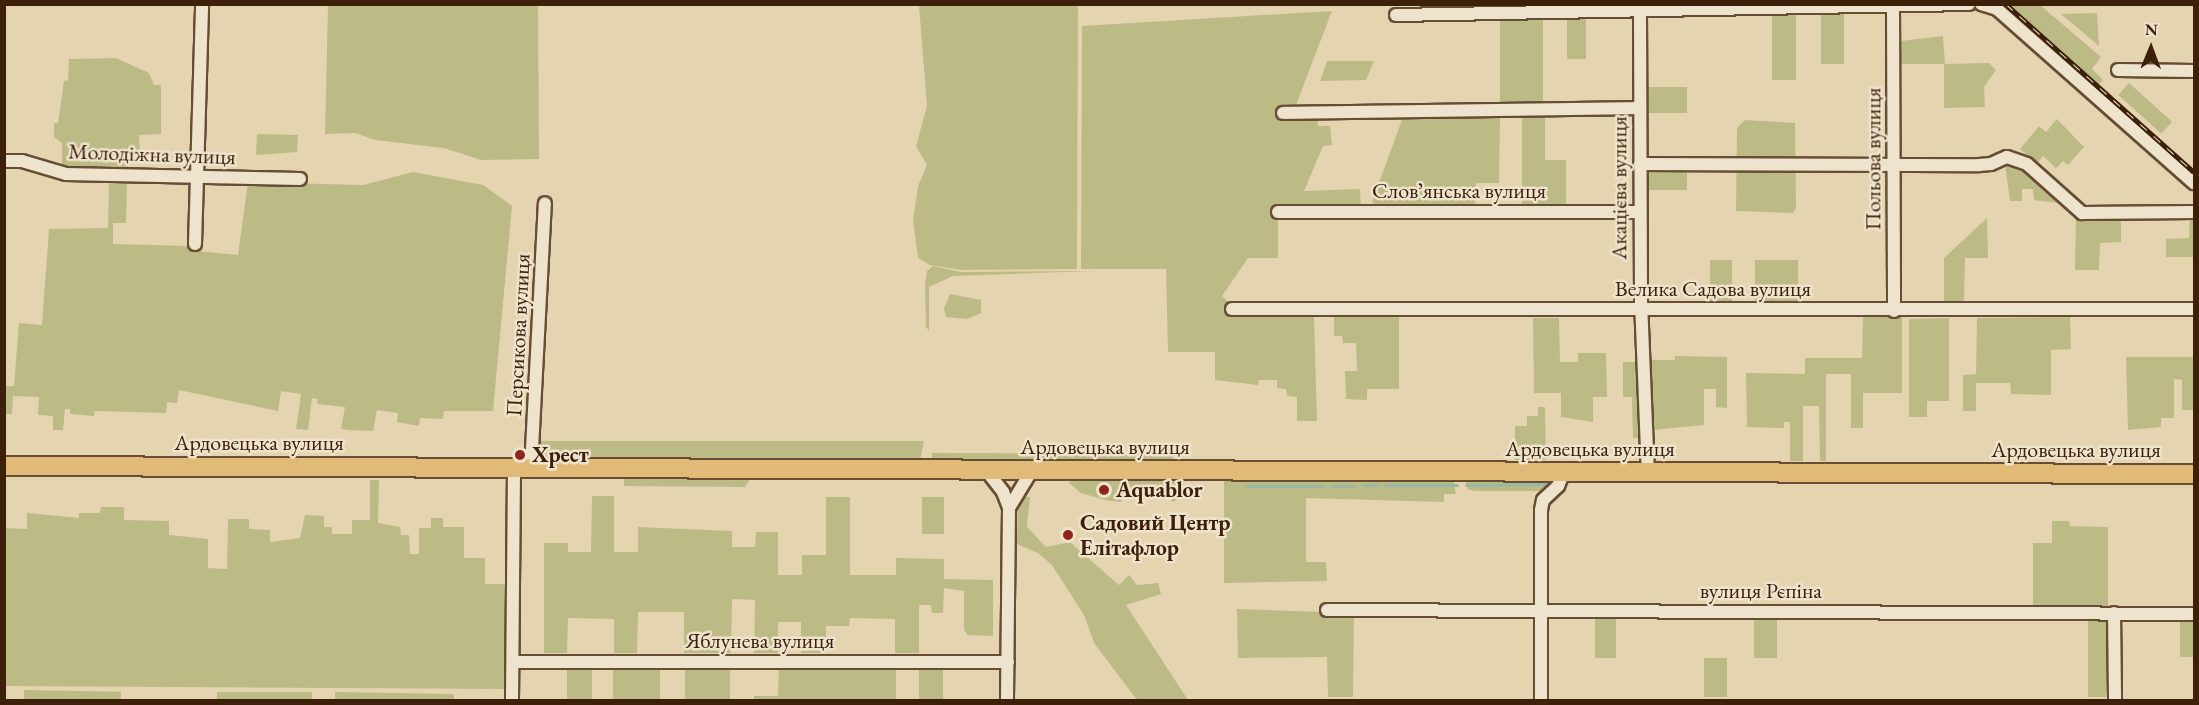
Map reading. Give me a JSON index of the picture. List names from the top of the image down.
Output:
{
  "streets": {
    "highway": ["Ардовецька вулиця"],
    "street": [
      "Молодіжна вулиця",
      "Польова вулиця",
      "Акацієва вулиця",
      "Словʼянська вулиця",
      "Велика Садова вулиця",
      "Персикова вулиця",
      "вулиця Рєпіна",
      "Яблунева вулиця"
    ]
  },
  "crossings": [
    ["Польова вулиця", "Велика Садова вулиця"],
    ["Акацієва вулиця", "Словʼянська вулиця"],
    ["Акацієва вулиця", "Велика Садова вулиця"],
    ["Акацієва вулиця", "Ардовецька вулиця"],
    ["Персикова вулиця", "Ардовецька вулиця"],
    ["Ардовецька вулиця", "Яблунева вулиця"]
  ],
  "places": ["Хрест", "Aquablor", "Садовий Центр Елітафлор"],
  "north": "top"
}
